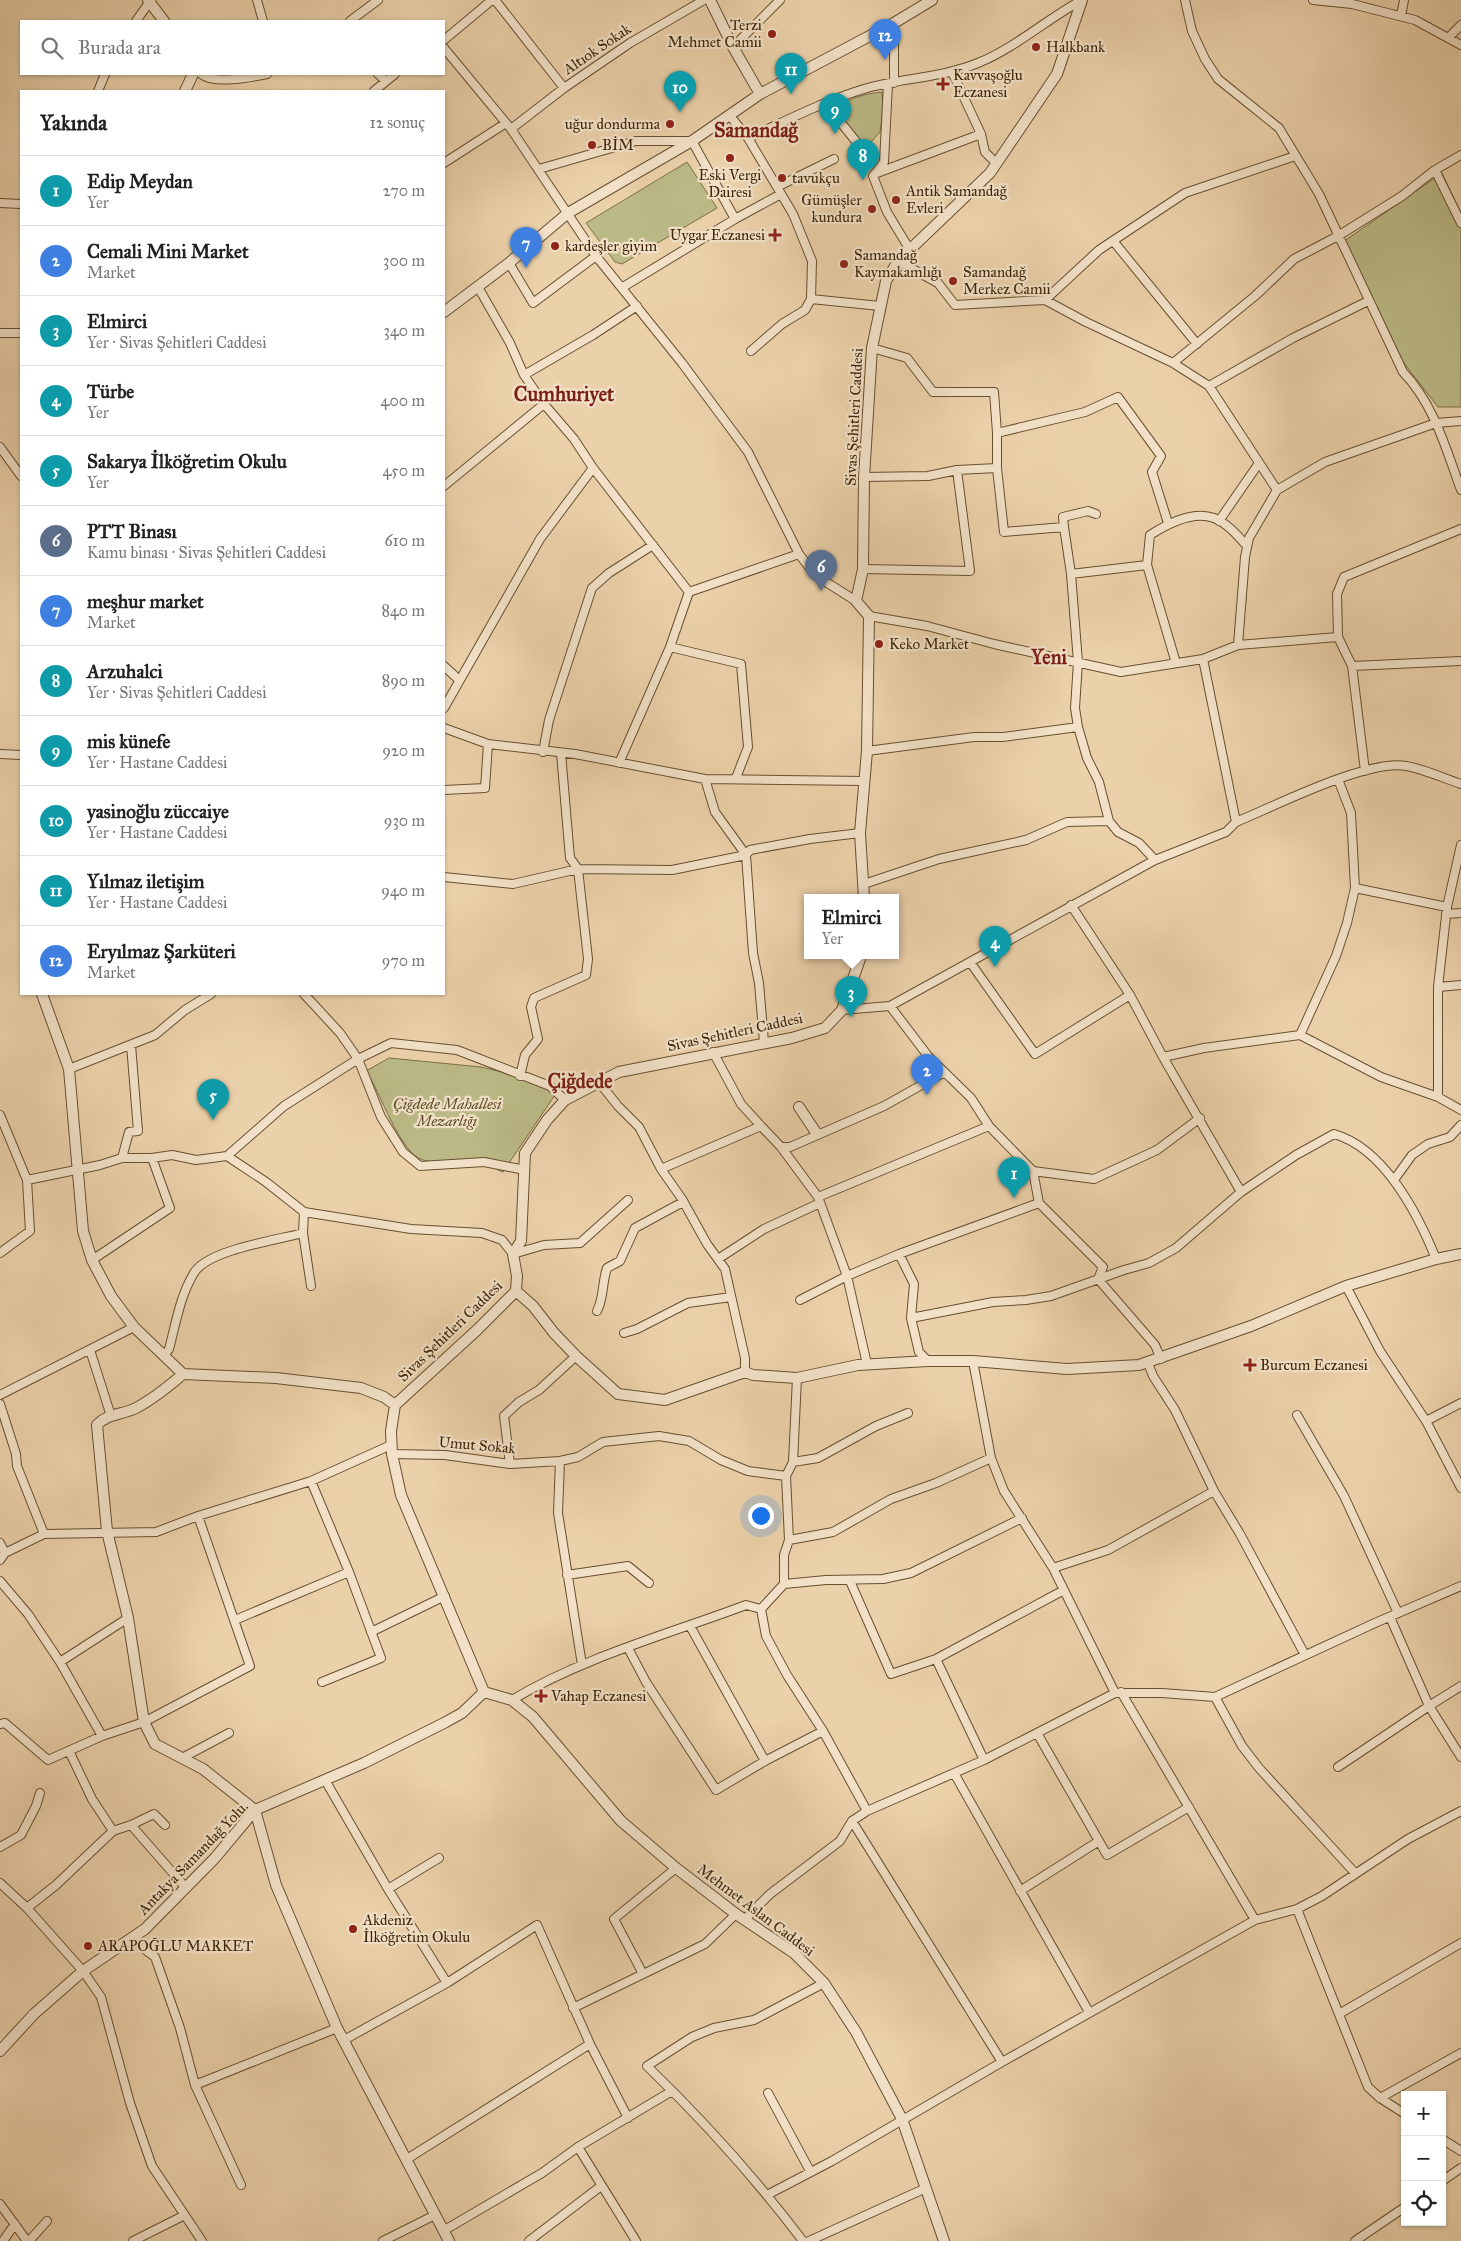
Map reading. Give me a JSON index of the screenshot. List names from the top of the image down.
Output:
{
  "streets": {
    "street": [
      "Altıok Sokak",
      "Sivas Şehitleri Caddesi",
      "Umut Sokak",
      "Antakya Samandağ Yolu.",
      "Mehmet Aslan Caddesi"
    ]
  },
  "crossings": [
    ["Antakya Samandağ Yolu.", "Mehmet Aslan Caddesi"]
  ],
  "districts": [
    "Samandağ",
    "Cumhuriyet",
    "Yeni",
    "Çiğdede"
  ],
  "parks": ["Çiğdede Mahallesi Mezarlığı"],
  "places": {
    "other": [
      "Terzi Mehmet Camii",
      "Halkbank",
      "uğur dondurma",
      "BİM",
      "Eski Vergi Dairesi",
      "tavukçu",
      "Antik Samandağ Evleri",
      "Gümüşler kundura",
      "kardeşler giyim",
      "Samandağ Kaymakamlığı",
      "Samandağ Merkez Camii",
      "Keko Market",
      "Akdeniz İlköğretim Okulu",
      "ARAPOĞLU MARKET"
    ],
    "health": [
      "Kavvaşoğlu Eczanesi",
      "Uygar Eczanesi",
      "Burcum Eczanesi",
      "Vahap Eczanesi"
    ]
  },
  "page": {
    "pins": [
      "12",
      "11",
      "10",
      "9",
      "8",
      "7",
      "6",
      "4",
      "3",
      "2",
      "5",
      "1"
    ],
    "search": "Burada ara",
    "heading": ["Yakında", "12 sonuç"],
    "list": [
      {
        "mark": "1",
        "name": "Edip Meydan",
        "note": "Yer",
        "value": "270 m"
      },
      {
        "mark": "2",
        "name": "Cemali Mini Market",
        "note": "Market",
        "value": "300 m"
      },
      {
        "mark": "3",
        "name": "Elmirci",
        "note": "Yer · Sivas Şehitleri Caddesi",
        "value": "340 m"
      },
      {
        "mark": "4",
        "name": "Türbe",
        "note": "Yer",
        "value": "400 m"
      },
      {
        "mark": "5",
        "name": "Sakarya İlköğretim Okulu",
        "note": "Yer",
        "value": "450 m"
      },
      {
        "mark": "6",
        "name": "PTT Binası",
        "note": "Kamu binası · Sivas Şehitleri Caddesi",
        "value": "610 m"
      },
      {
        "mark": "7",
        "name": "meşhur market",
        "note": "Market",
        "value": "840 m"
      },
      {
        "mark": "8",
        "name": "Arzuhalci",
        "note": "Yer · Sivas Şehitleri Caddesi",
        "value": "890 m"
      },
      {
        "mark": "9",
        "name": "mis künefe",
        "note": "Yer · Hastane Caddesi",
        "value": "920 m"
      },
      {
        "mark": "10",
        "name": "yasinoğlu züccaiye",
        "note": "Yer · Hastane Caddesi",
        "value": "930 m"
      },
      {
        "mark": "11",
        "name": "Yılmaz iletişim",
        "note": "Yer · Hastane Caddesi",
        "value": "940 m"
      },
      {
        "mark": "12",
        "name": "Eryılmaz Şarküteri",
        "note": "Market",
        "value": "970 m"
      }
    ],
    "popup": ["Elmirci", "Yer"],
    "map_buttons": ["+", "−"]
  }
}
